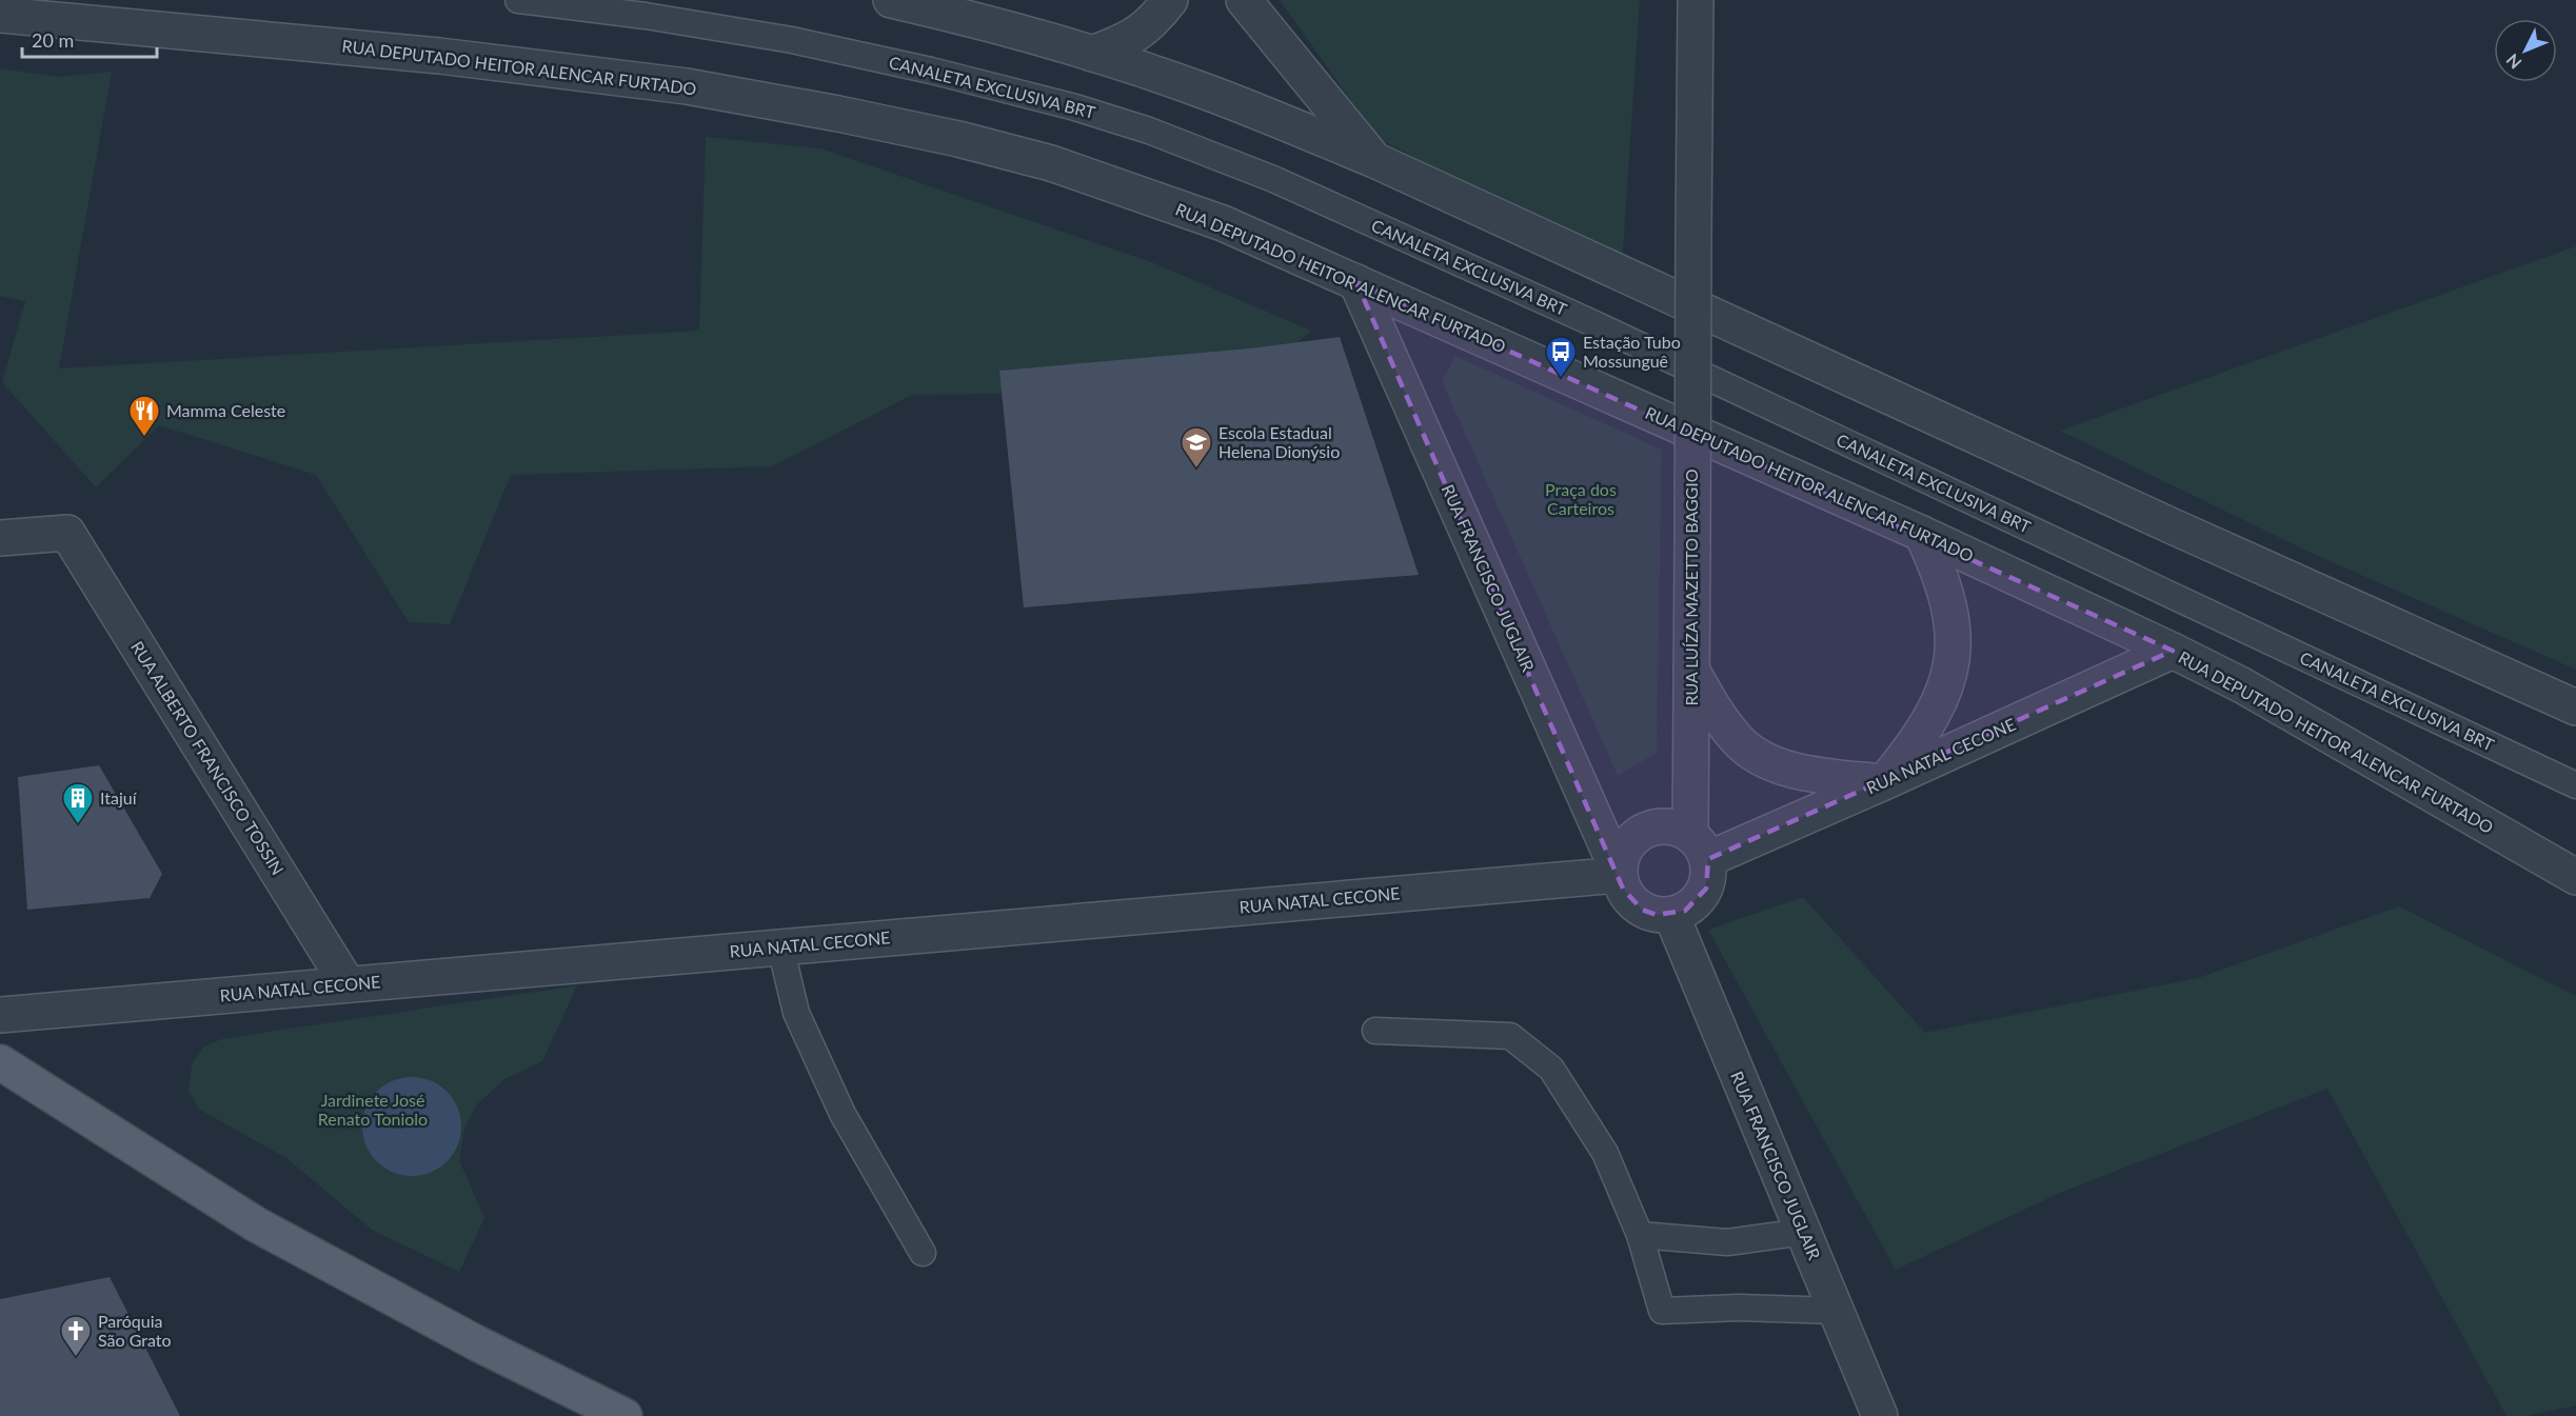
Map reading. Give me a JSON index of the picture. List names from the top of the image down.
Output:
{
  "streets": {
    "street": [
      "RUA DEPUTADO HEITOR ALENCAR FURTADO",
      "RUA FRANCISCO JUGLAIR",
      "RUA LUÍZA MAZETTO BAGGIO",
      "RUA NATAL CECONE",
      "RUA ALBERTO FRANCISCO TOSSIN"
    ],
    "lane": ["CANALETA EXCLUSIVA BRT"]
  },
  "crossings": [
    ["RUA DEPUTADO HEITOR ALENCAR FURTADO", "RUA FRANCISCO JUGLAIR"],
    ["RUA DEPUTADO HEITOR ALENCAR FURTADO", "RUA NATAL CECONE"],
    ["RUA FRANCISCO JUGLAIR", "RUA LUÍZA MAZETTO BAGGIO"],
    ["RUA FRANCISCO JUGLAIR", "RUA NATAL CECONE"],
    ["RUA LUÍZA MAZETTO BAGGIO", "RUA NATAL CECONE"],
    ["RUA NATAL CECONE", "RUA ALBERTO FRANCISCO TOSSIN"]
  ],
  "parks": ["Praça dos Carteiros", "Jardinete José Renato Toniolo"],
  "places": {
    "bus stop": ["Estação Tubo Mossunguê"],
    "restaurant": ["Mamma Celeste"],
    "school or university": ["Escola Estadual Helena Dionýsio"],
    "building": ["Itajuí"],
    "church": ["Paróquia São Grato"]
  },
  "scale_bar": "20 m",
  "north": "bottom left"
}
